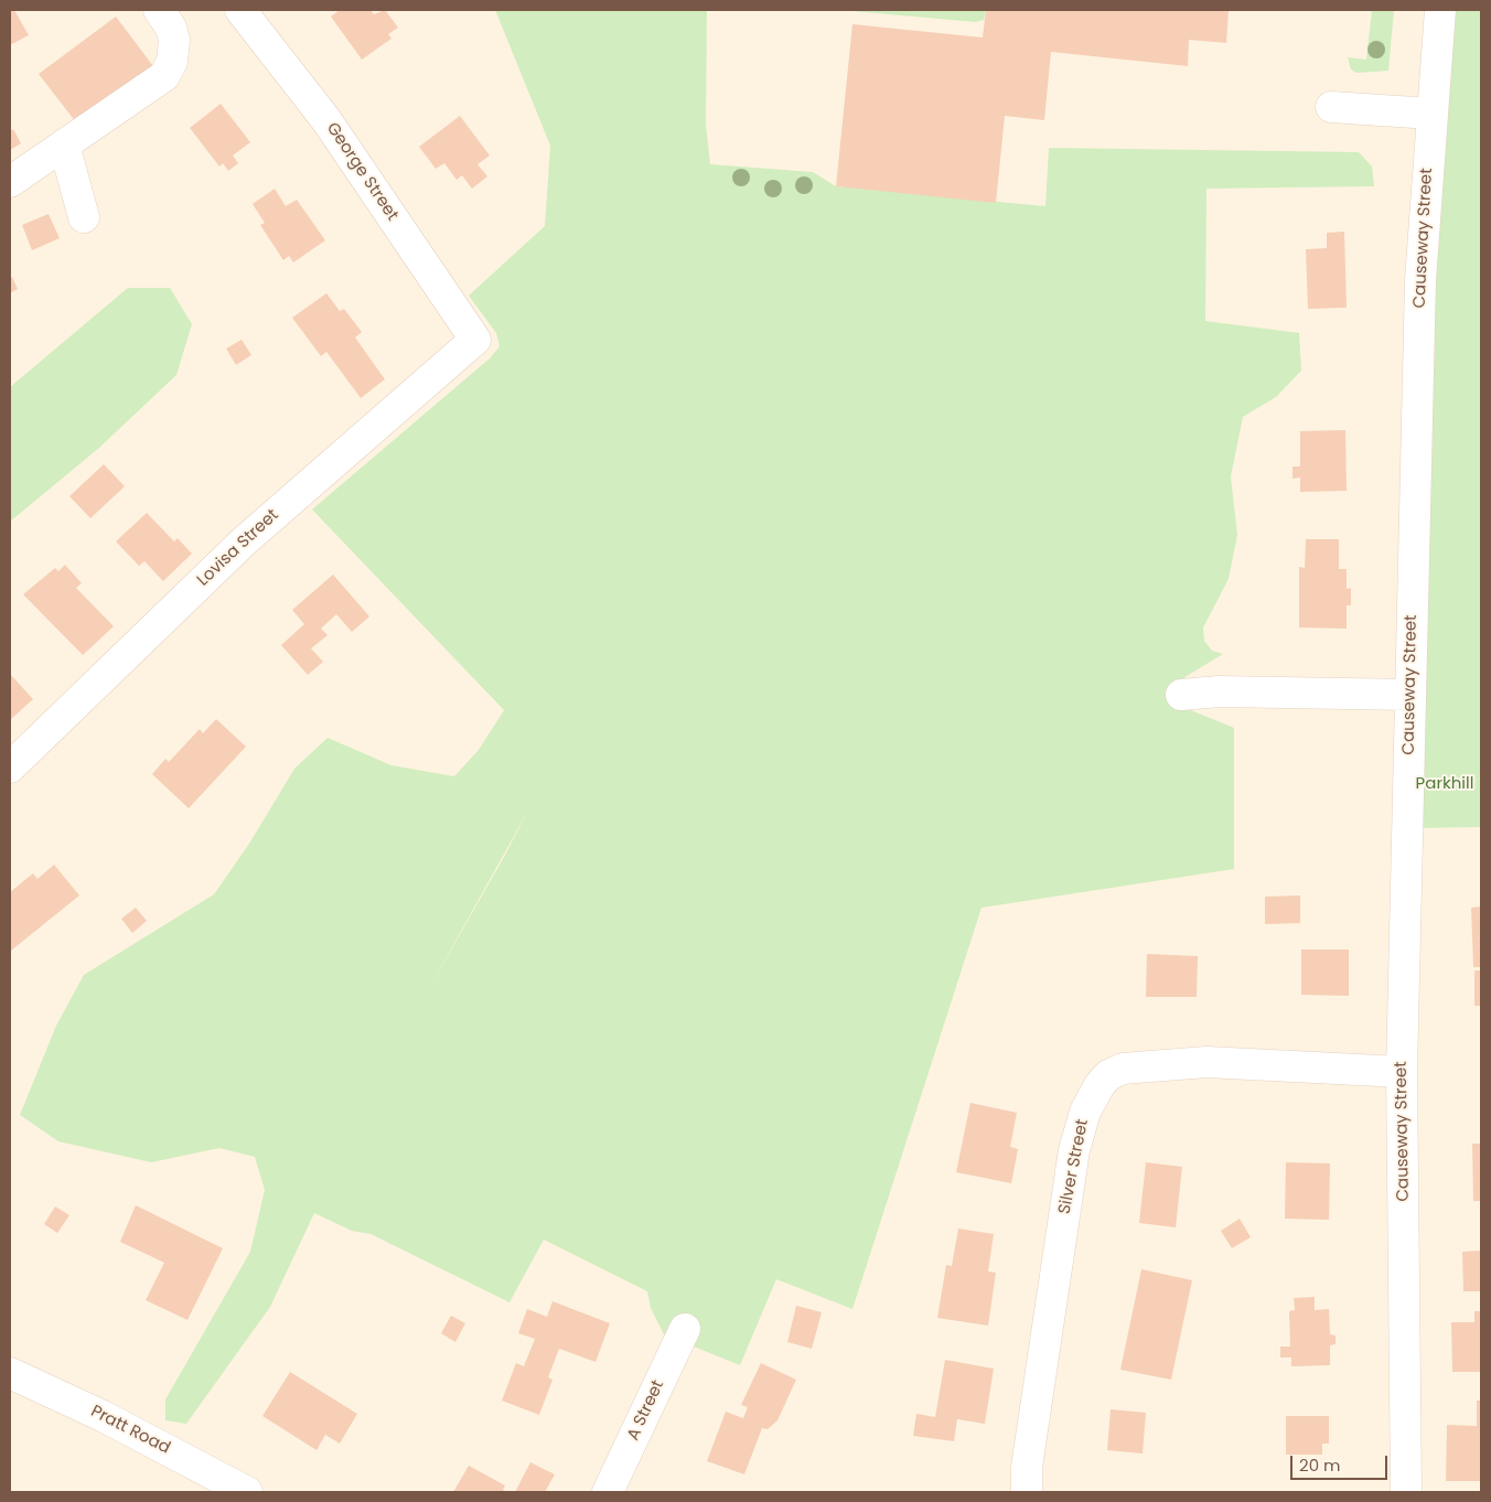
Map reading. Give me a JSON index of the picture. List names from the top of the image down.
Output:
{
  "streets": {
    "street": [
      "George Street",
      "Causeway Street",
      "Lovisa Street",
      "Silver Street",
      "A Street",
      "Pratt Road"
    ]
  },
  "crossings": [
    ["George Street", "Lovisa Street"],
    ["Causeway Street", "Silver Street"]
  ],
  "parks": ["Parkhill"],
  "scale_bar": "20 m"
}
